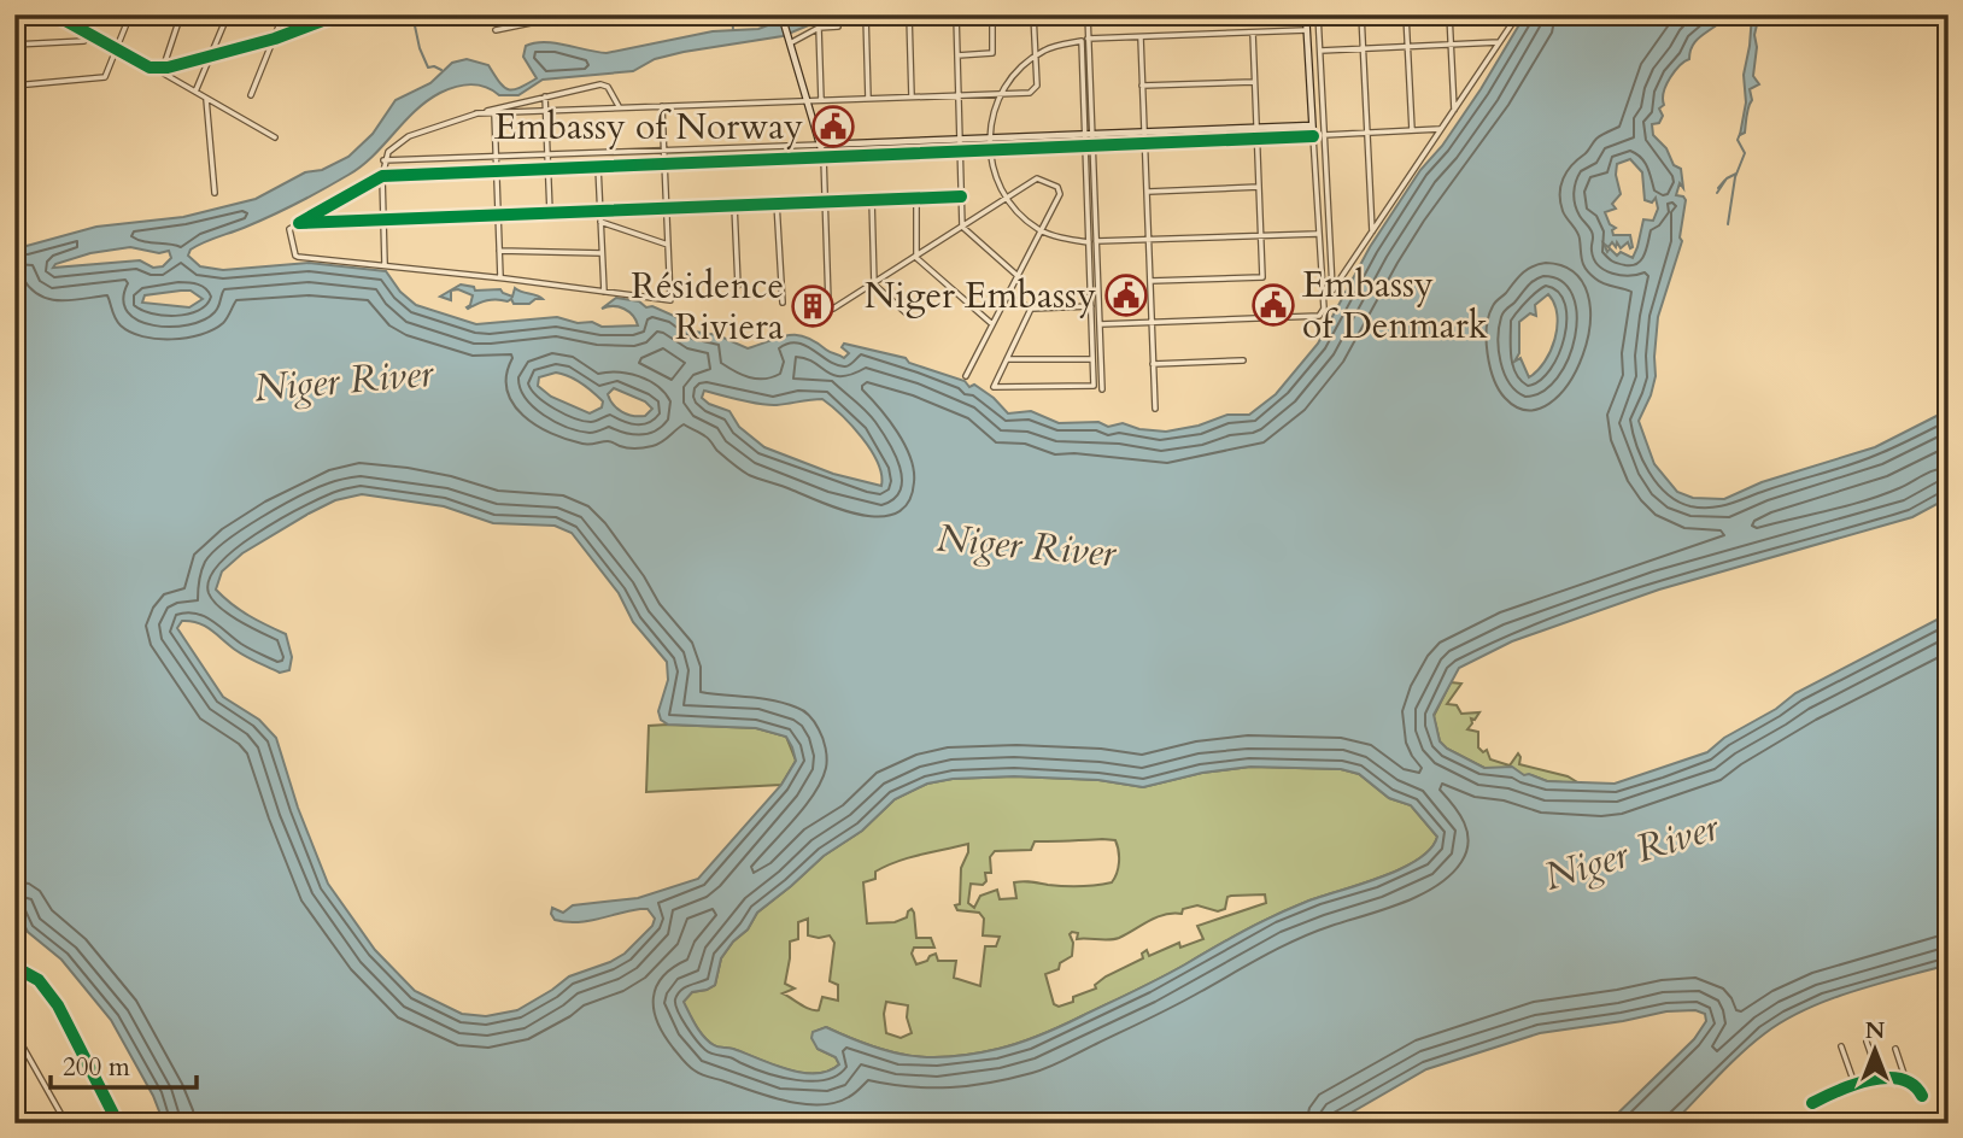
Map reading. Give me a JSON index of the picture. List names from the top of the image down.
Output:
{
  "water": ["Niger River"],
  "places": {
    "public building": ["Embassy of Norway", "Niger Embassy", "Embassy of Denmark"],
    "building": ["Résidence Riviera"]
  },
  "scale_bar": "200 m",
  "north": "top"
}
